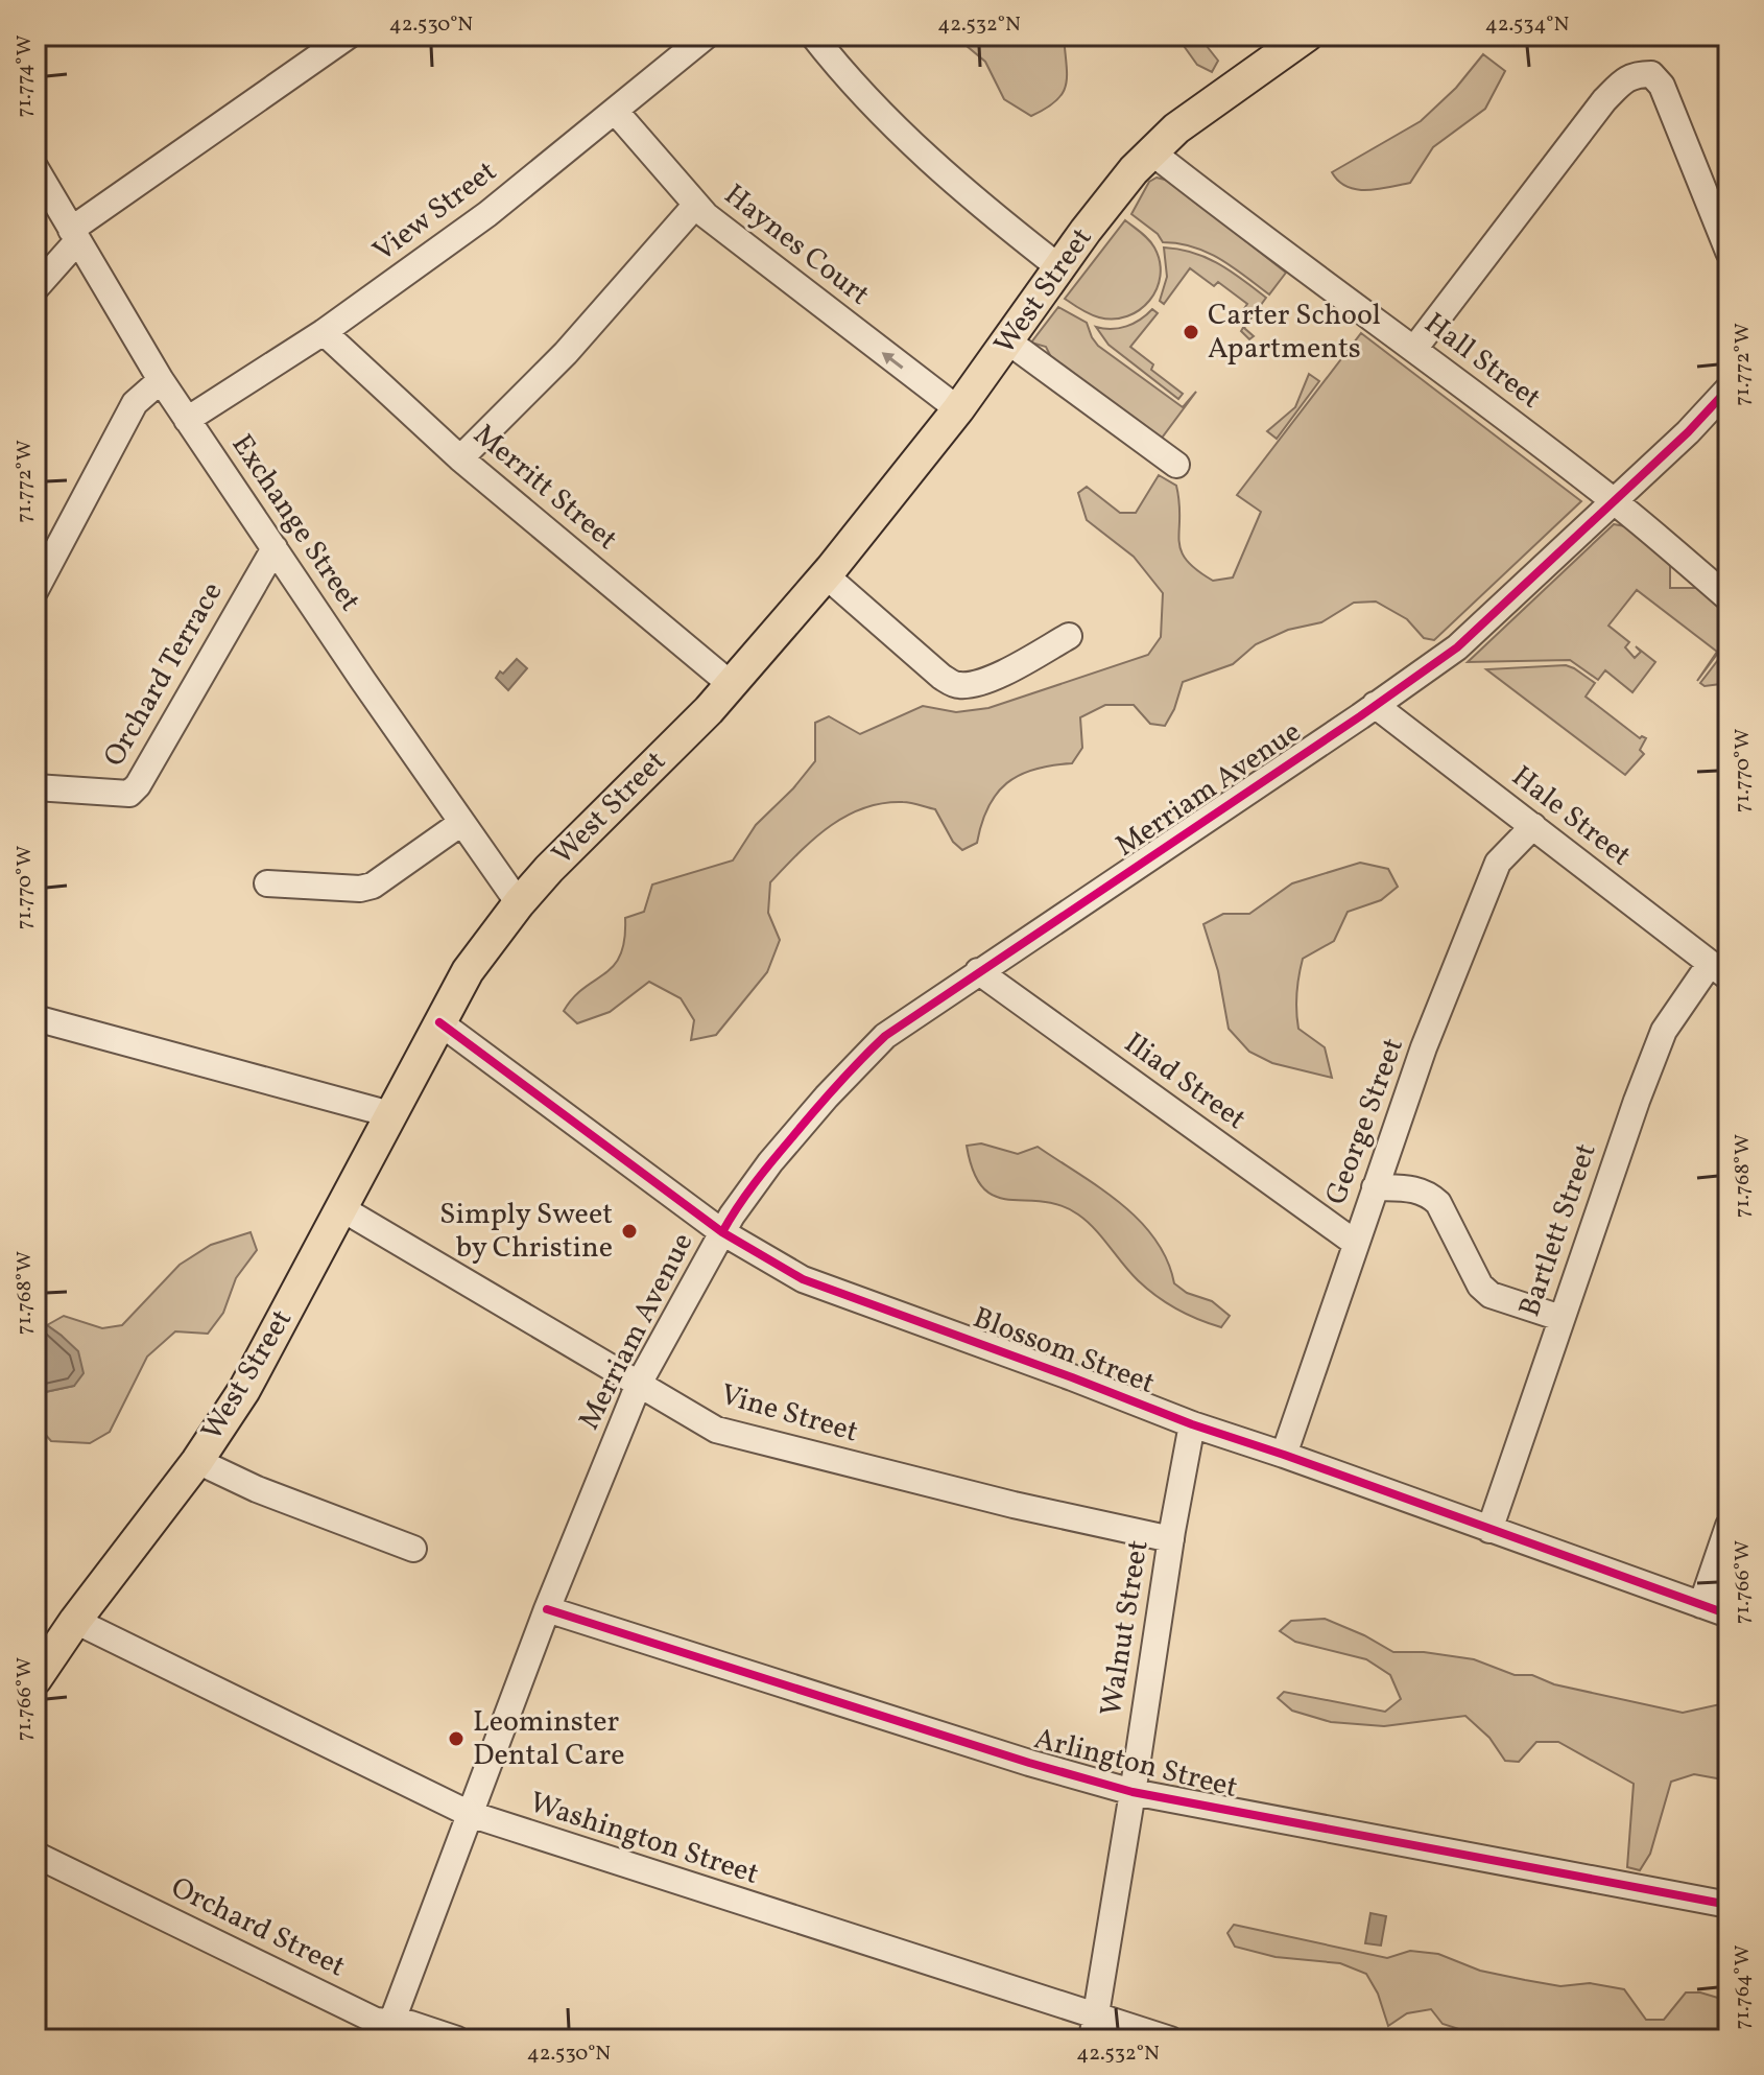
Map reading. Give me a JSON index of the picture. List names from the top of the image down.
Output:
{
  "streets": {
    "main road": ["West Street"],
    "street": [
      "View Street",
      "Haynes Court",
      "Hall Street",
      "Merritt Street",
      "Exchange Street",
      "Orchard Terrace",
      "Merriam Avenue",
      "Hale Street",
      "Iliad Street",
      "George Street",
      "Bartlett Street",
      "Blossom Street",
      "Vine Street",
      "Walnut Street",
      "Arlington Street",
      "Washington Street",
      "Orchard Street"
    ]
  },
  "crossings": [
    ["View Street", "Haynes Court"],
    ["View Street", "Merritt Street"],
    ["View Street", "Exchange Street"],
    ["Haynes Court", "West Street"],
    ["West Street", "Hall Street"],
    ["West Street", "Merritt Street"],
    ["West Street", "Exchange Street"],
    ["West Street", "Blossom Street"],
    ["West Street", "Vine Street"],
    ["West Street", "Washington Street"],
    ["Hall Street", "Merriam Avenue"],
    ["Exchange Street", "Orchard Terrace"],
    ["Merriam Avenue", "Hale Street"],
    ["Merriam Avenue", "Iliad Street"],
    ["Merriam Avenue", "Blossom Street"],
    ["Merriam Avenue", "Vine Street"],
    ["Merriam Avenue", "Arlington Street"],
    ["Merriam Avenue", "Washington Street"],
    ["Merriam Avenue", "Orchard Street"],
    ["Hale Street", "George Street"],
    ["Hale Street", "Bartlett Street"],
    ["Iliad Street", "George Street"],
    ["George Street", "Blossom Street"],
    ["Bartlett Street", "Blossom Street"],
    ["Blossom Street", "Walnut Street"],
    ["Vine Street", "Walnut Street"],
    ["Walnut Street", "Arlington Street"],
    ["Walnut Street", "Washington Street"]
  ],
  "places": ["Carter School Apartments", "Simply Sweet by Christine", "Leominster Dental Care"],
  "coordinates": [
    "42.530°N",
    "42.532°N",
    "42.534°N",
    "71.774°W",
    "71.772°W",
    "71.770°W",
    "71.768°W",
    "71.766°W",
    "71.764°W"
  ]
}
